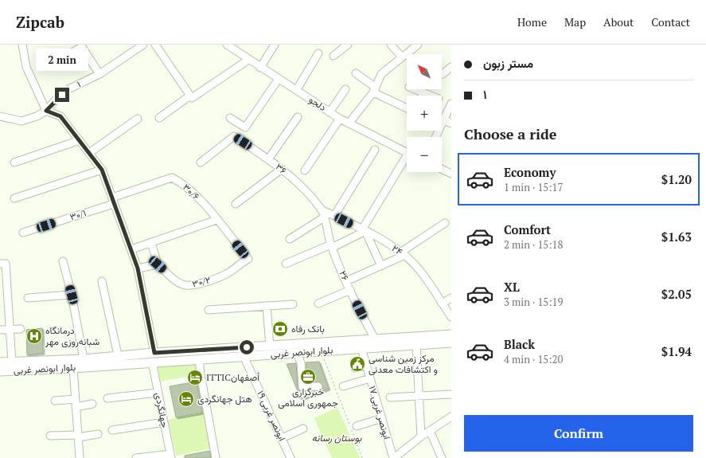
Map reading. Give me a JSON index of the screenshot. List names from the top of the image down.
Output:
{
  "streets": {
    "main road": ["بلوار ابونصر غربی"],
    "street": [
      "۱",
      "دلجو",
      "۳۶",
      "۳۰/۶",
      "۳۰/۱",
      "۲۴",
      "۲۶",
      "۳۰/۲",
      "جهانگردی",
      "ابونصر غربی ۱۷",
      "ابونصر غربی ۱۹"
    ]
  },
  "crossings": [
    ["۳۶", "۲۴"],
    ["۳۶", "۲۶"],
    ["۳۰/۶", "۳۰/۱"],
    ["۳۰/۶", "۳۰/۲"],
    ["۲۴", "۲۶"],
    ["۲۶", "بلوار ابونصر غربی"],
    ["بلوار ابونصر غربی", "جهانگردی"],
    ["بلوار ابونصر غربی", "ابونصر غربی ۱۷"],
    ["بلوار ابونصر غربی", "ابونصر غربی ۱۹"]
  ],
  "parks": ["بوستان رسانه"],
  "places": {
    "bank": ["بانک رفاه"],
    "hospital": ["درمانگاه شبانه‌روزی مهر"],
    "public building": ["مرکز زمین شناسی و اکتشافات معدنی"],
    "office": ["خبرگزاری جمهوری اسلامی"],
    "hotel": ["ITTICأصفهان", "هتل جهانگردی"]
  },
  "north": "top left",
  "page": {
    "header": "Zipcab",
    "nav": [
      "Home",
      "Map",
      "About",
      "Contact"
    ],
    "banner": ["مستر زبون", "۱"],
    "bubble": "2 min",
    "map_buttons": ["+", "−"],
    "heading": "Choose a ride",
    "list": [
      {
        "name": "Economy",
        "note": "1 min · 15:17",
        "value": "$1.20"
      },
      {
        "name": "Comfort",
        "note": "2 min · 15:18",
        "value": "$1.63"
      },
      {
        "name": "XL",
        "note": "3 min · 15:19",
        "value": "$2.05"
      },
      {
        "name": "Black",
        "note": "4 min · 15:20",
        "value": "$1.94"
      }
    ],
    "buttons": "Confirm"
  }
}
